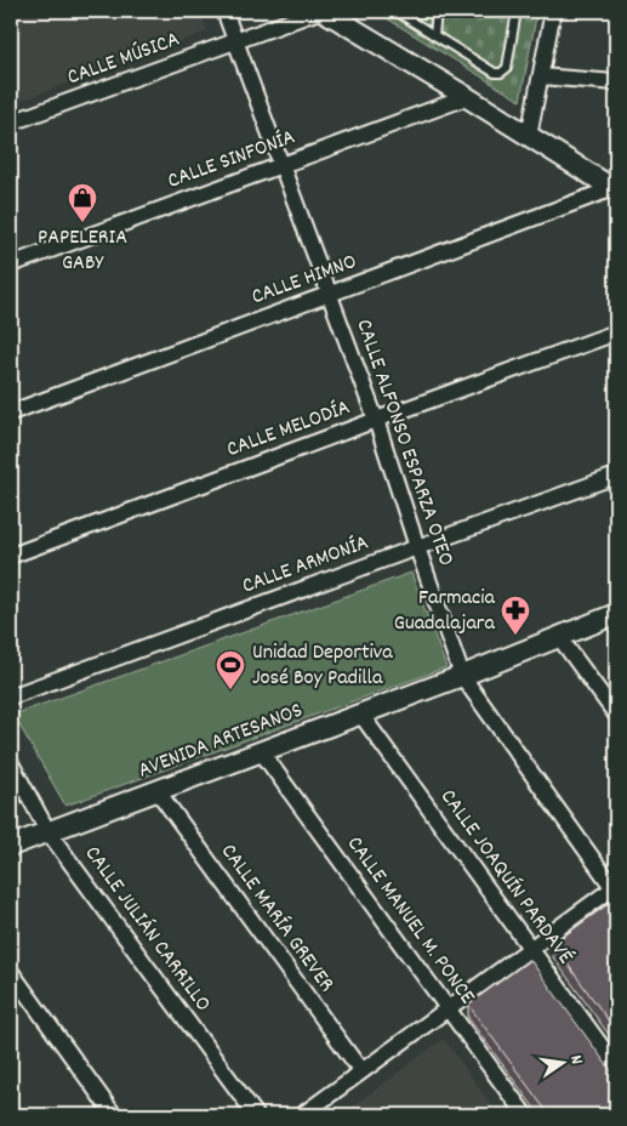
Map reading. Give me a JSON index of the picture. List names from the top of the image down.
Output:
{
  "streets": {
    "street": [
      "CALLE MÚSICA",
      "CALLE SINFONÍA",
      "CALLE HIMNO",
      "CALLE MELODÍA",
      "CALLE ALFONSO ESPARZA OTEO",
      "CALLE ARMONÍA",
      "AVENIDA ARTESANOS",
      "CALLE JOAQUÍN PARDAVÉ",
      "CALLE MARÍA GREVER",
      "CALLE MANUEL M. PONCE",
      "CALLE JULIÁN CARRILLO"
    ]
  },
  "crossings": [
    ["CALLE MÚSICA", "CALLE ALFONSO ESPARZA OTEO"],
    ["CALLE SINFONÍA", "CALLE ALFONSO ESPARZA OTEO"],
    ["CALLE HIMNO", "CALLE ALFONSO ESPARZA OTEO"],
    ["CALLE MELODÍA", "CALLE ALFONSO ESPARZA OTEO"],
    ["CALLE ALFONSO ESPARZA OTEO", "CALLE ARMONÍA"],
    ["CALLE ALFONSO ESPARZA OTEO", "AVENIDA ARTESANOS"],
    ["AVENIDA ARTESANOS", "CALLE JOAQUÍN PARDAVÉ"],
    ["AVENIDA ARTESANOS", "CALLE MARÍA GREVER"],
    ["AVENIDA ARTESANOS", "CALLE MANUEL M. PONCE"],
    ["AVENIDA ARTESANOS", "CALLE JULIÁN CARRILLO"]
  ],
  "places": {
    "shop": ["PAPELERIA GABY"],
    "pharmacy": ["Farmacia Guadalajara"],
    "sports": ["Unidad Deportiva José Boy Padilla"]
  },
  "north": "right"
}
